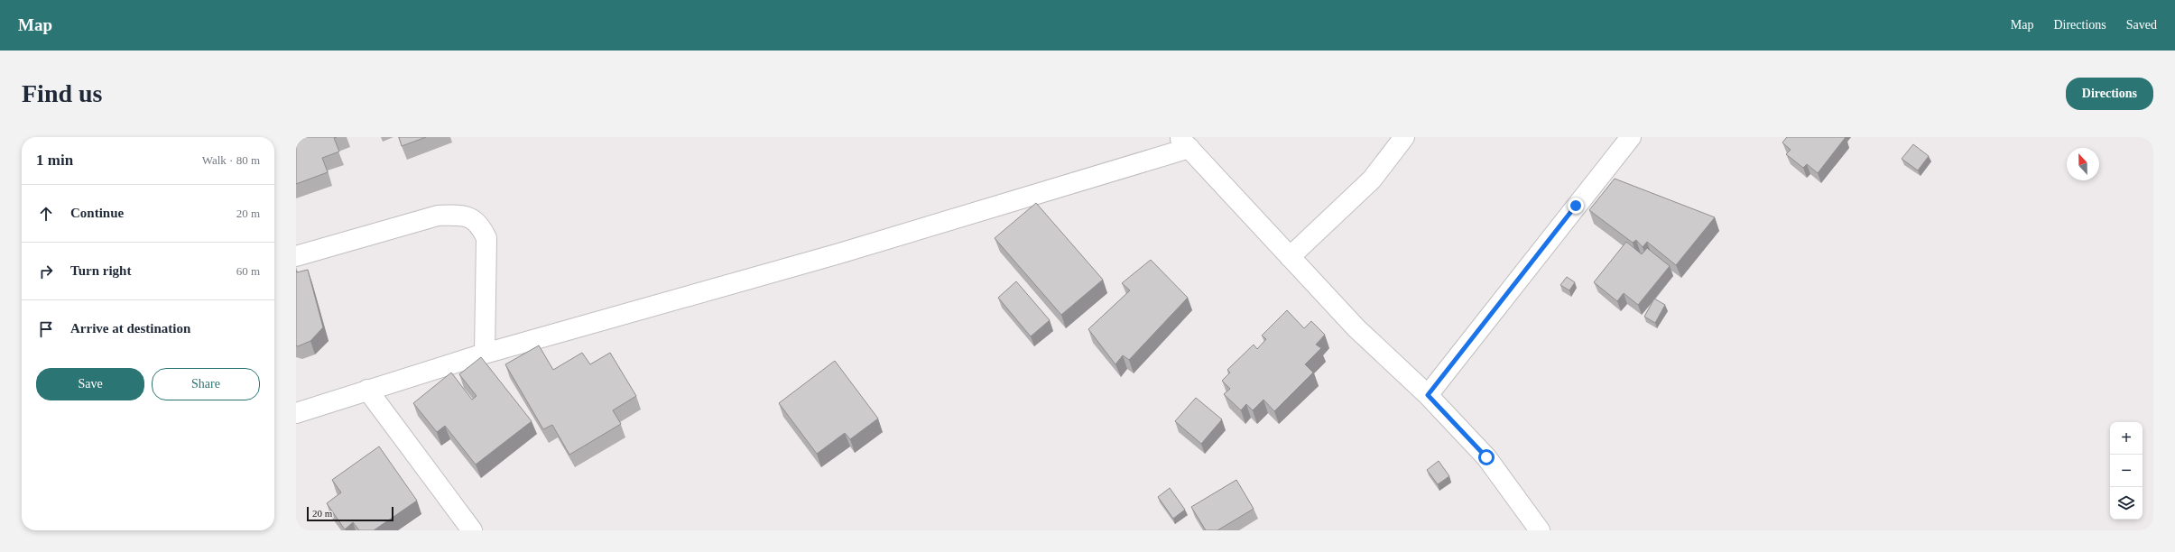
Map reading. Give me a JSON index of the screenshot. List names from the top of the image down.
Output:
{
  "scale_bar": "20 m",
  "north": "top",
  "page": {
    "header": "Map",
    "nav": ["Map", "Directions", "Saved"],
    "buttons": [
      "Directions",
      ["Save", "Share"]
    ],
    "title": "Find us",
    "heading": ["1 min", "Walk · 80 m"],
    "list": [
      ["Continue", "20 m"],
      ["Turn right", "60 m"],
      "Arrive at destination"
    ],
    "map_buttons": ["+", "−"],
    "scale": "20 m"
  }
}
